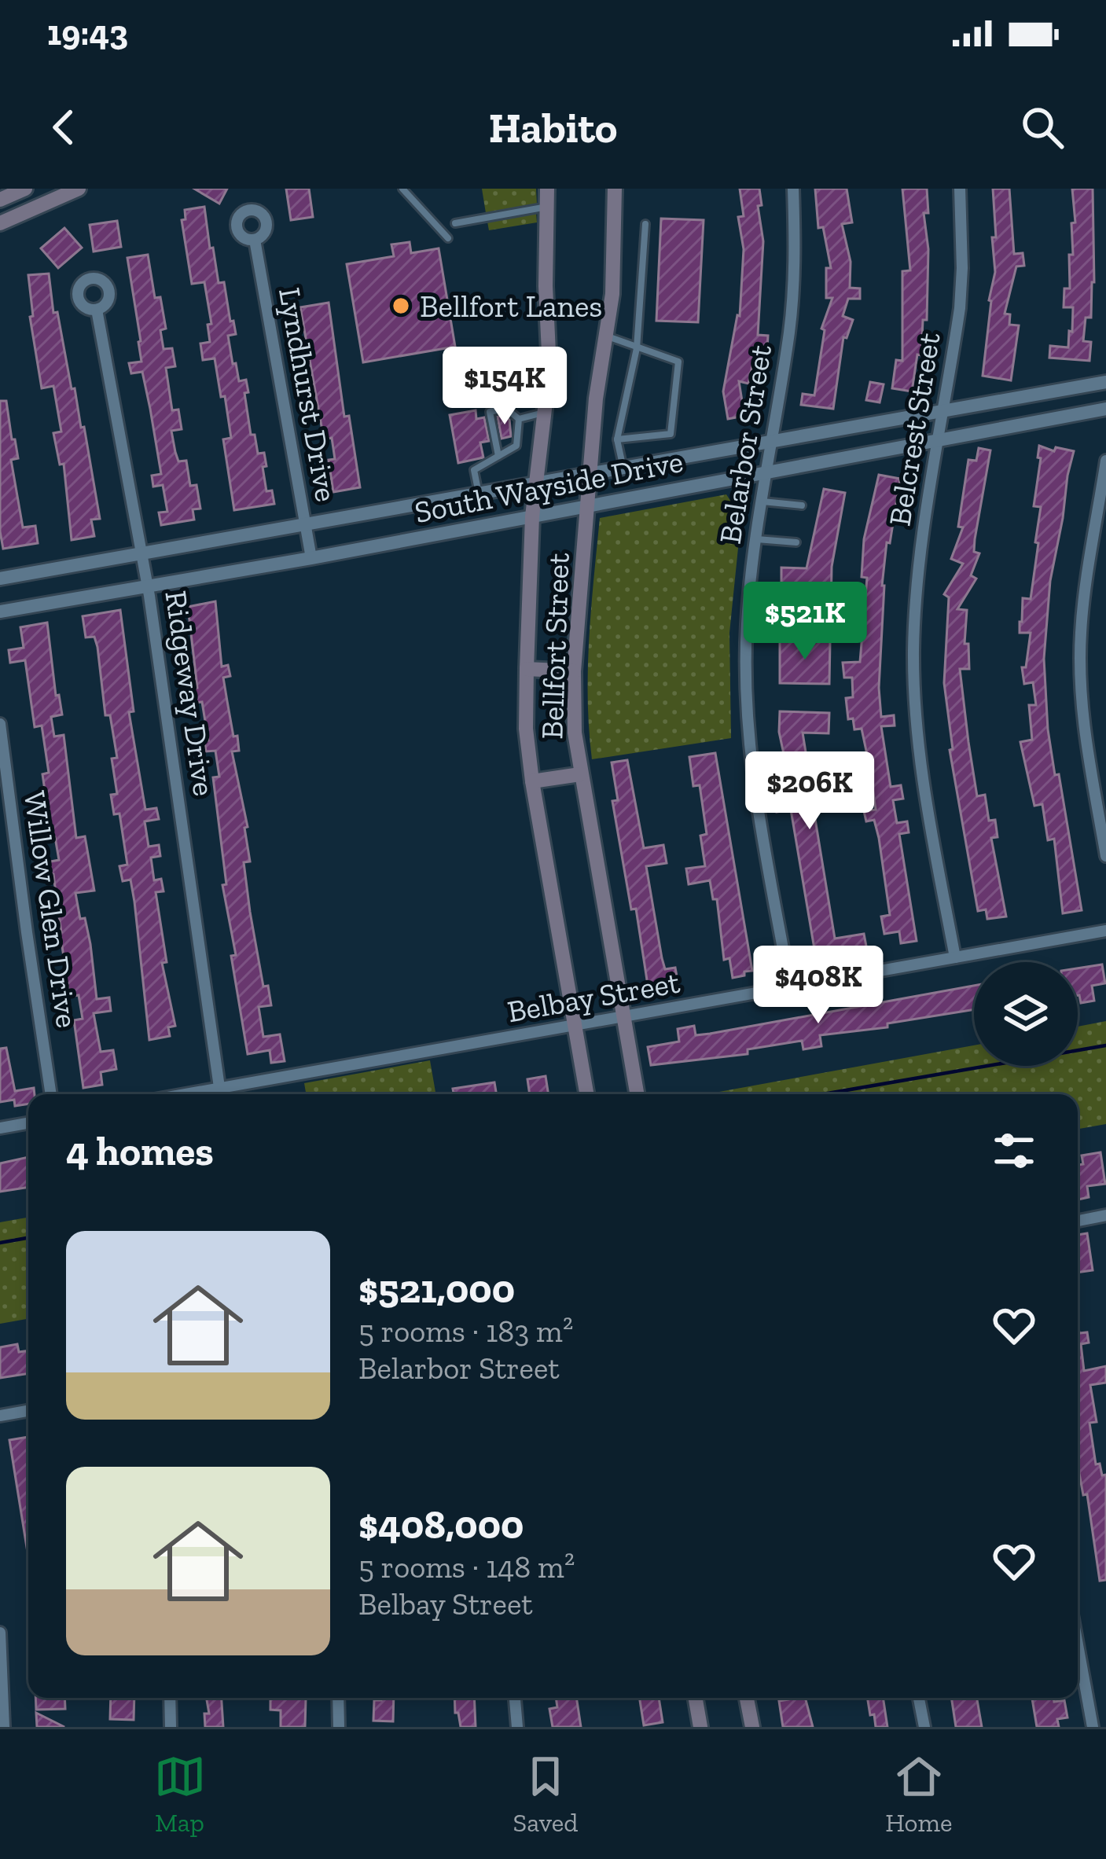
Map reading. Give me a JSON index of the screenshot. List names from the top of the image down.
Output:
{
  "streets": {
    "main road": ["Bellfort Street"],
    "street": [
      "Lyndhurst Drive",
      "Belcrest Street",
      "Belarbor Street",
      "South Wayside Drive",
      "Ridgeway Drive",
      "Willow Glen Drive",
      "Belbay Street"
    ]
  },
  "crossings": [
    ["Lyndhurst Drive", "South Wayside Drive"],
    ["Belcrest Street", "South Wayside Drive"],
    ["Belcrest Street", "Belbay Street"],
    ["Belarbor Street", "South Wayside Drive"],
    ["Belarbor Street", "Belbay Street"],
    ["South Wayside Drive", "Bellfort Street"],
    ["South Wayside Drive", "Ridgeway Drive"],
    ["Bellfort Street", "Belbay Street"],
    ["Ridgeway Drive", "Belbay Street"]
  ],
  "places": ["Bellfort Lanes"],
  "page": {
    "status": "19:43",
    "header": "Habito",
    "price": [
      "$154K",
      "$521K",
      "$206K",
      "$408K"
    ],
    "heading": "4 homes",
    "list": [
      {
        "name": "$521,000",
        "note": "5 rooms · 183 m² · Belarbor Street"
      },
      {
        "name": "$408,000",
        "note": "5 rooms · 148 m² · Belbay Street"
      }
    ],
    "tabs": ["Map", "Saved", "Home"]
  }
}
